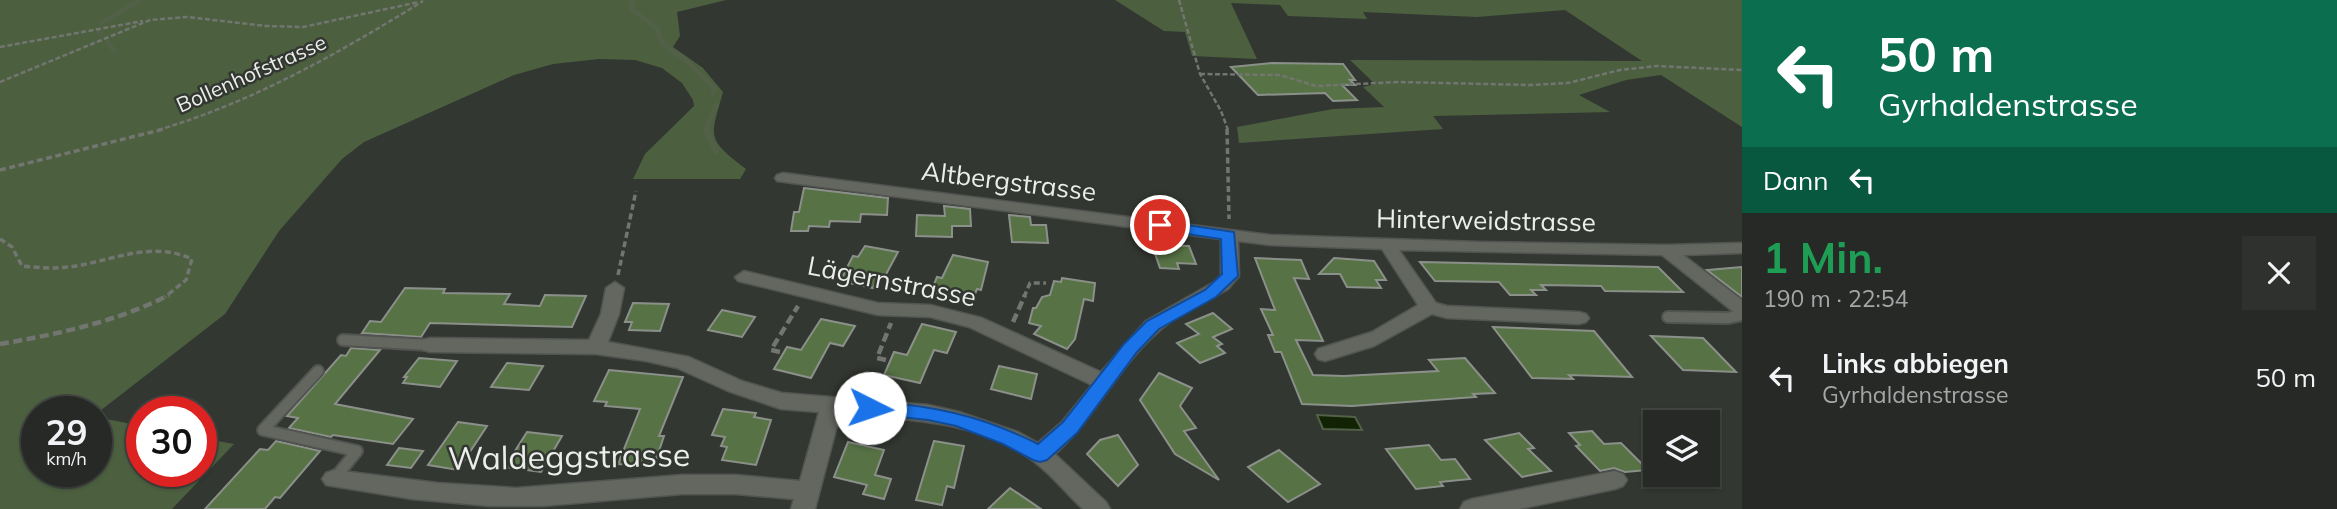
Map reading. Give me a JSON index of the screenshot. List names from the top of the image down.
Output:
{
  "streets": {
    "street": [
      "Altbergstrasse",
      "Hinterweidstrasse",
      "Lägernstrasse",
      "Waldeggstrasse"
    ],
    "path": ["Bollenhofstrasse"]
  },
  "crossings": [
    ["Altbergstrasse", "Hinterweidstrasse"]
  ],
  "page": {
    "turn": ["50 m", "Gyrhaldenstrasse"],
    "then": "Dann",
    "heading": ["1 Min.", "190 m · 22:54"],
    "list": [
      {
        "name": "Links abbiegen",
        "note": "Gyrhaldenstrasse",
        "value": "50 m"
      }
    ],
    "speed": "29 km/h",
    "limit": "30"
  }
}
